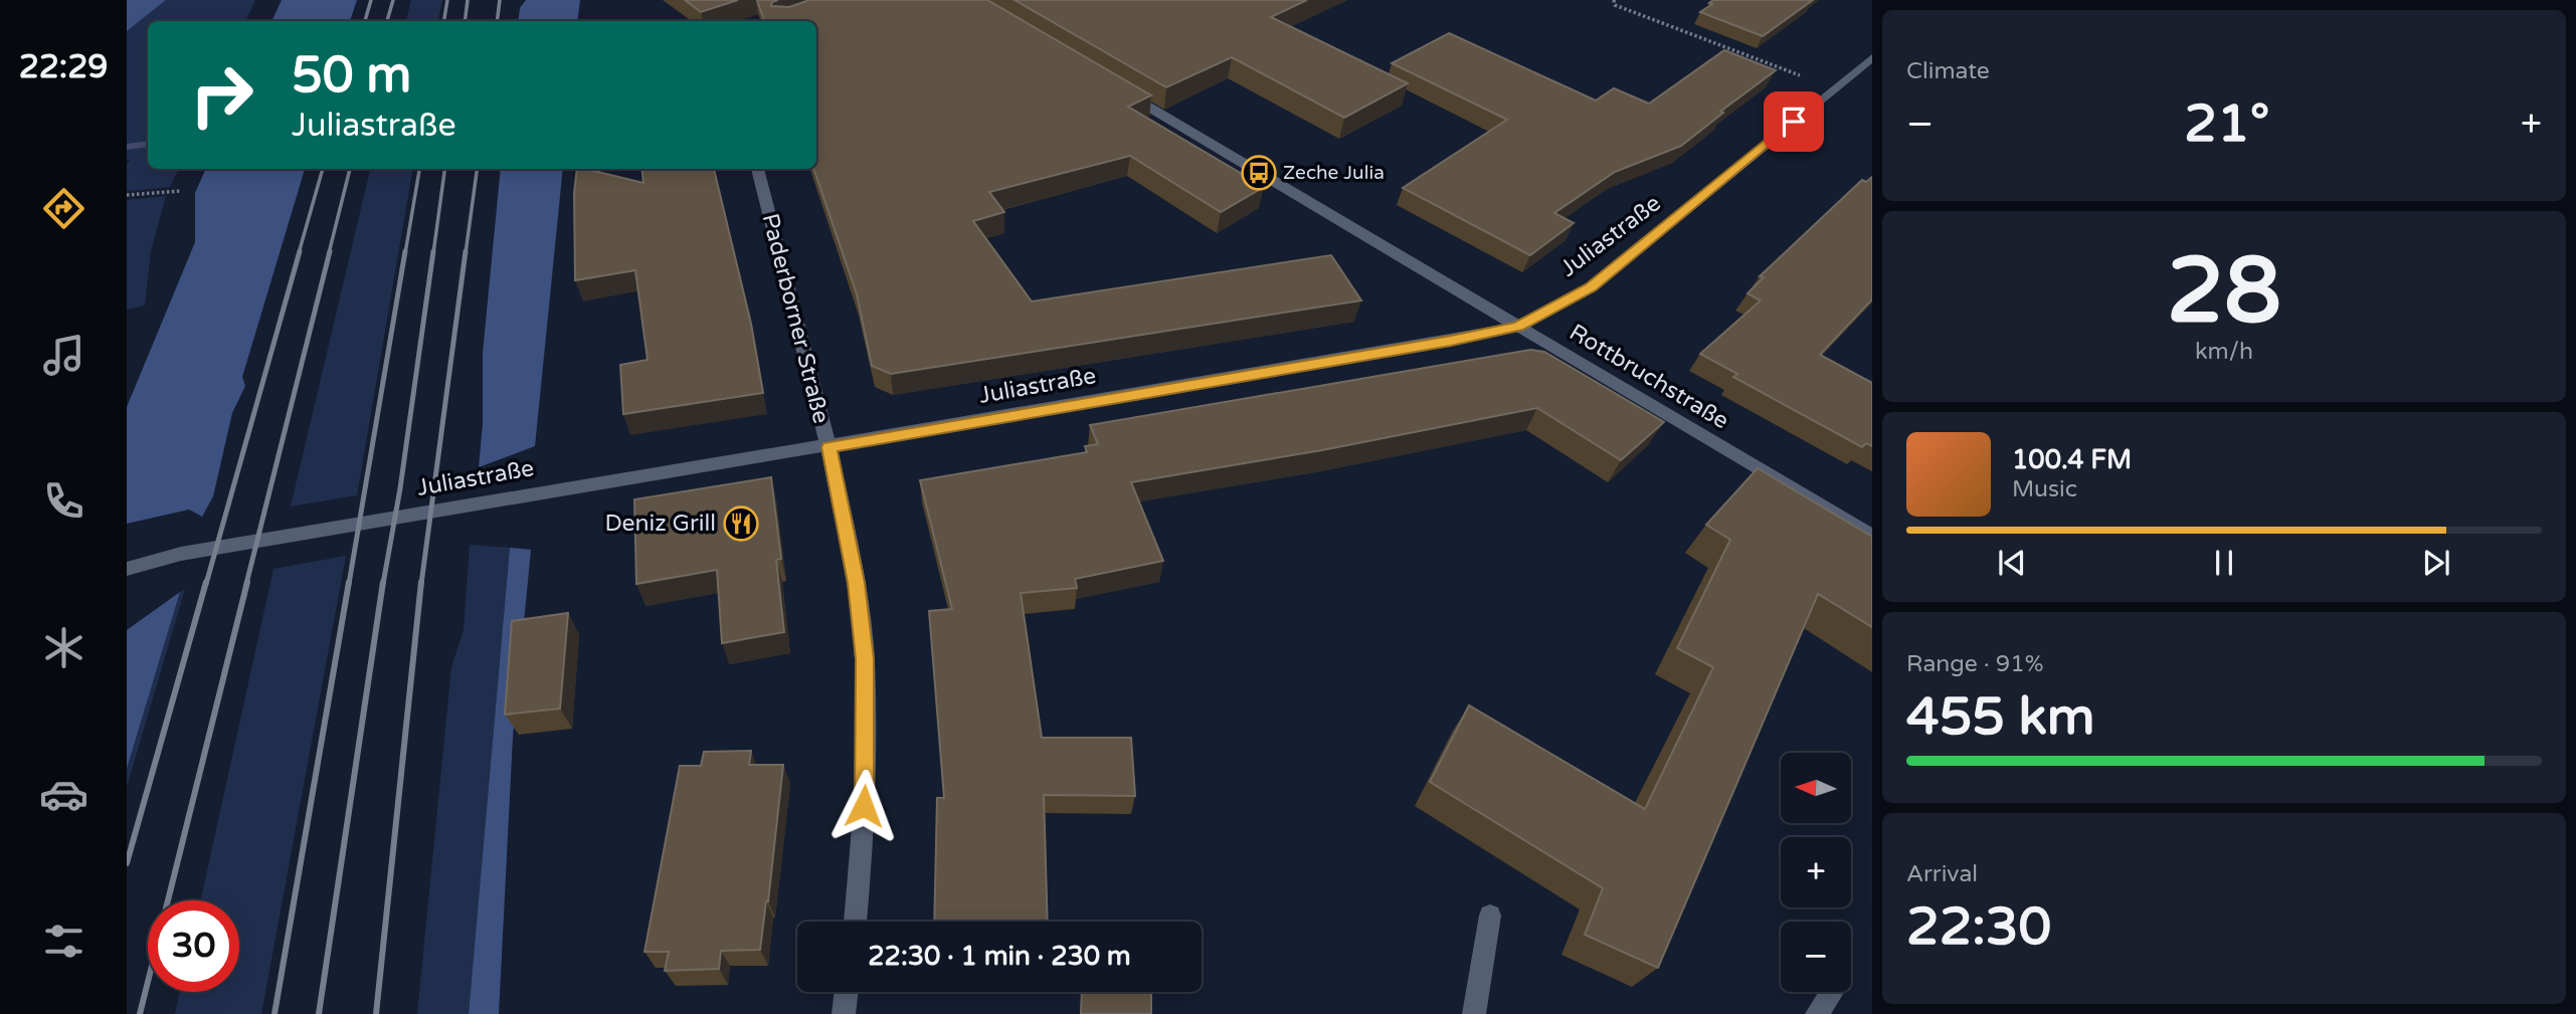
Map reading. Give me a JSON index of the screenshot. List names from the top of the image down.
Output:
{
  "streets": {
    "street": ["Juliastraße", "Paderborner Straße", "Rottbruchstraße"]
  },
  "crossings": [
    ["Juliastraße", "Paderborner Straße"],
    ["Juliastraße", "Rottbruchstraße"]
  ],
  "places": {
    "bus stop": ["Zeche Julia"],
    "restaurant": ["Deniz Grill"]
  },
  "north": "left",
  "page": {
    "tabs": "22:29",
    "tile": [
      "Climate",
      ["28", "km/h"],
      ["Range · 91%", "455 km"],
      ["Arrival", "22:30"]
    ],
    "turn": ["50 m", "Juliastraße"],
    "heat": ["−", "21°", "+"],
    "song": ["100.4 FM", "Music"],
    "map_buttons": ["+", "−"],
    "limit": "30",
    "trip": "22:30 · 1 min · 230 m"
  }
}
